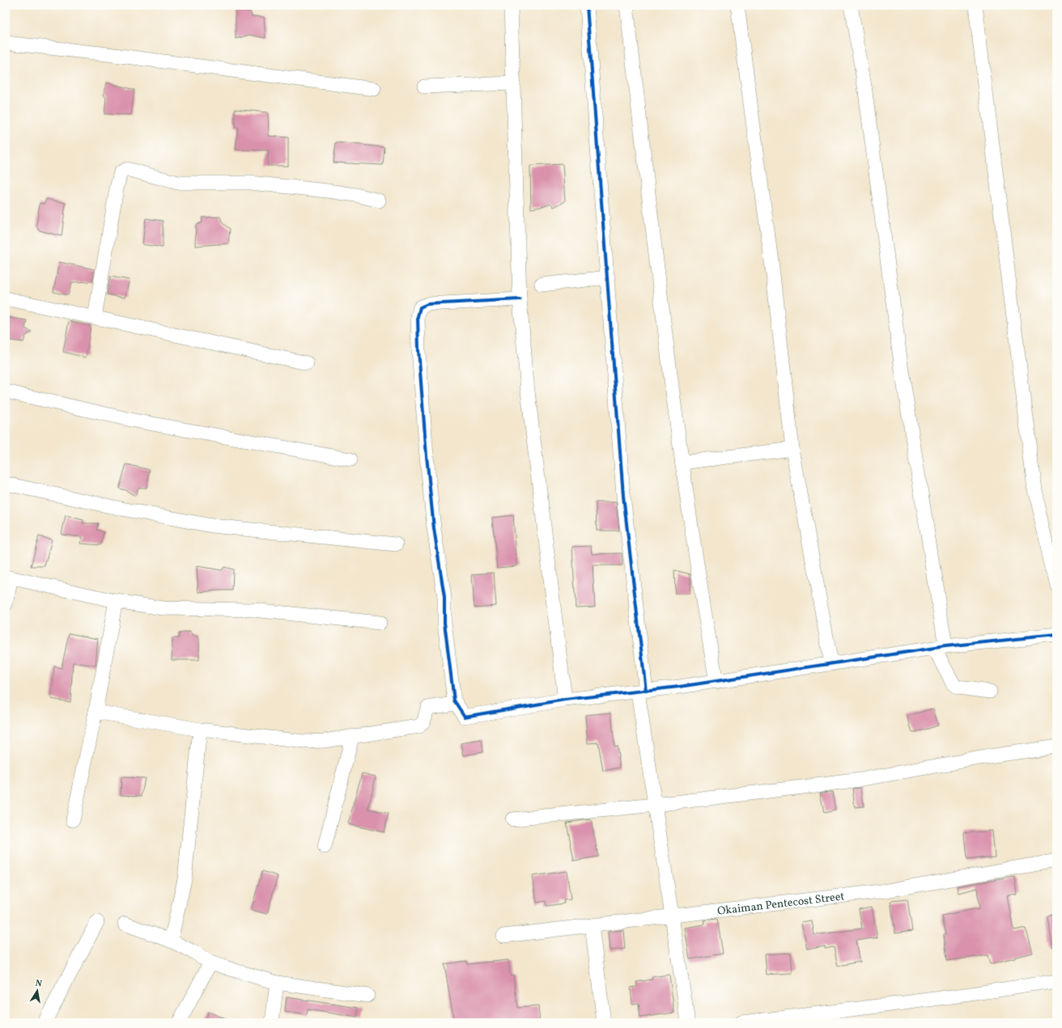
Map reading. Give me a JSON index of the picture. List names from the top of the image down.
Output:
{
  "streets": {
    "street": ["Okaiman Pentecost Street"]
  },
  "north": "top"
}
